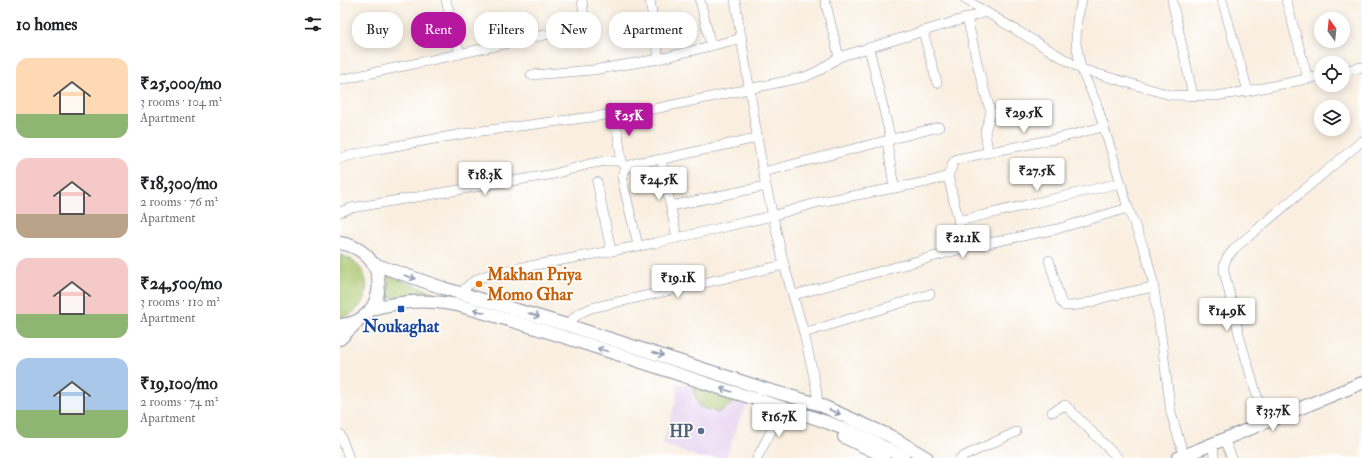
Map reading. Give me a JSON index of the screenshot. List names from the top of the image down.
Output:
{
  "places": {
    "other": ["Makhan Priya Momo Ghar", "HP"],
    "transit": ["Noukaghat"]
  },
  "north": "top",
  "page": {
    "heading": "10 homes",
    "chip": [
      "Buy",
      "Rent",
      "Filters",
      "New",
      "Apartment"
    ],
    "list": [
      {
        "name": "₹25,000/mo",
        "note": "3 rooms · 104 m² · Apartment"
      },
      {
        "name": "₹18,300/mo",
        "note": "2 rooms · 76 m² · Apartment"
      },
      {
        "name": "₹24,500/mo",
        "note": "3 rooms · 110 m² · Apartment"
      },
      {
        "name": "₹19,100/mo",
        "note": "2 rooms · 74 m² · Apartment"
      }
    ],
    "price": [
      "₹29.5K",
      "₹25K",
      "₹27.5K",
      "₹18.3K",
      "₹24.5K",
      "₹21.1K",
      "₹19.1K",
      "₹14.9K",
      "₹33.7K",
      "₹16.7K"
    ]
  }
}
